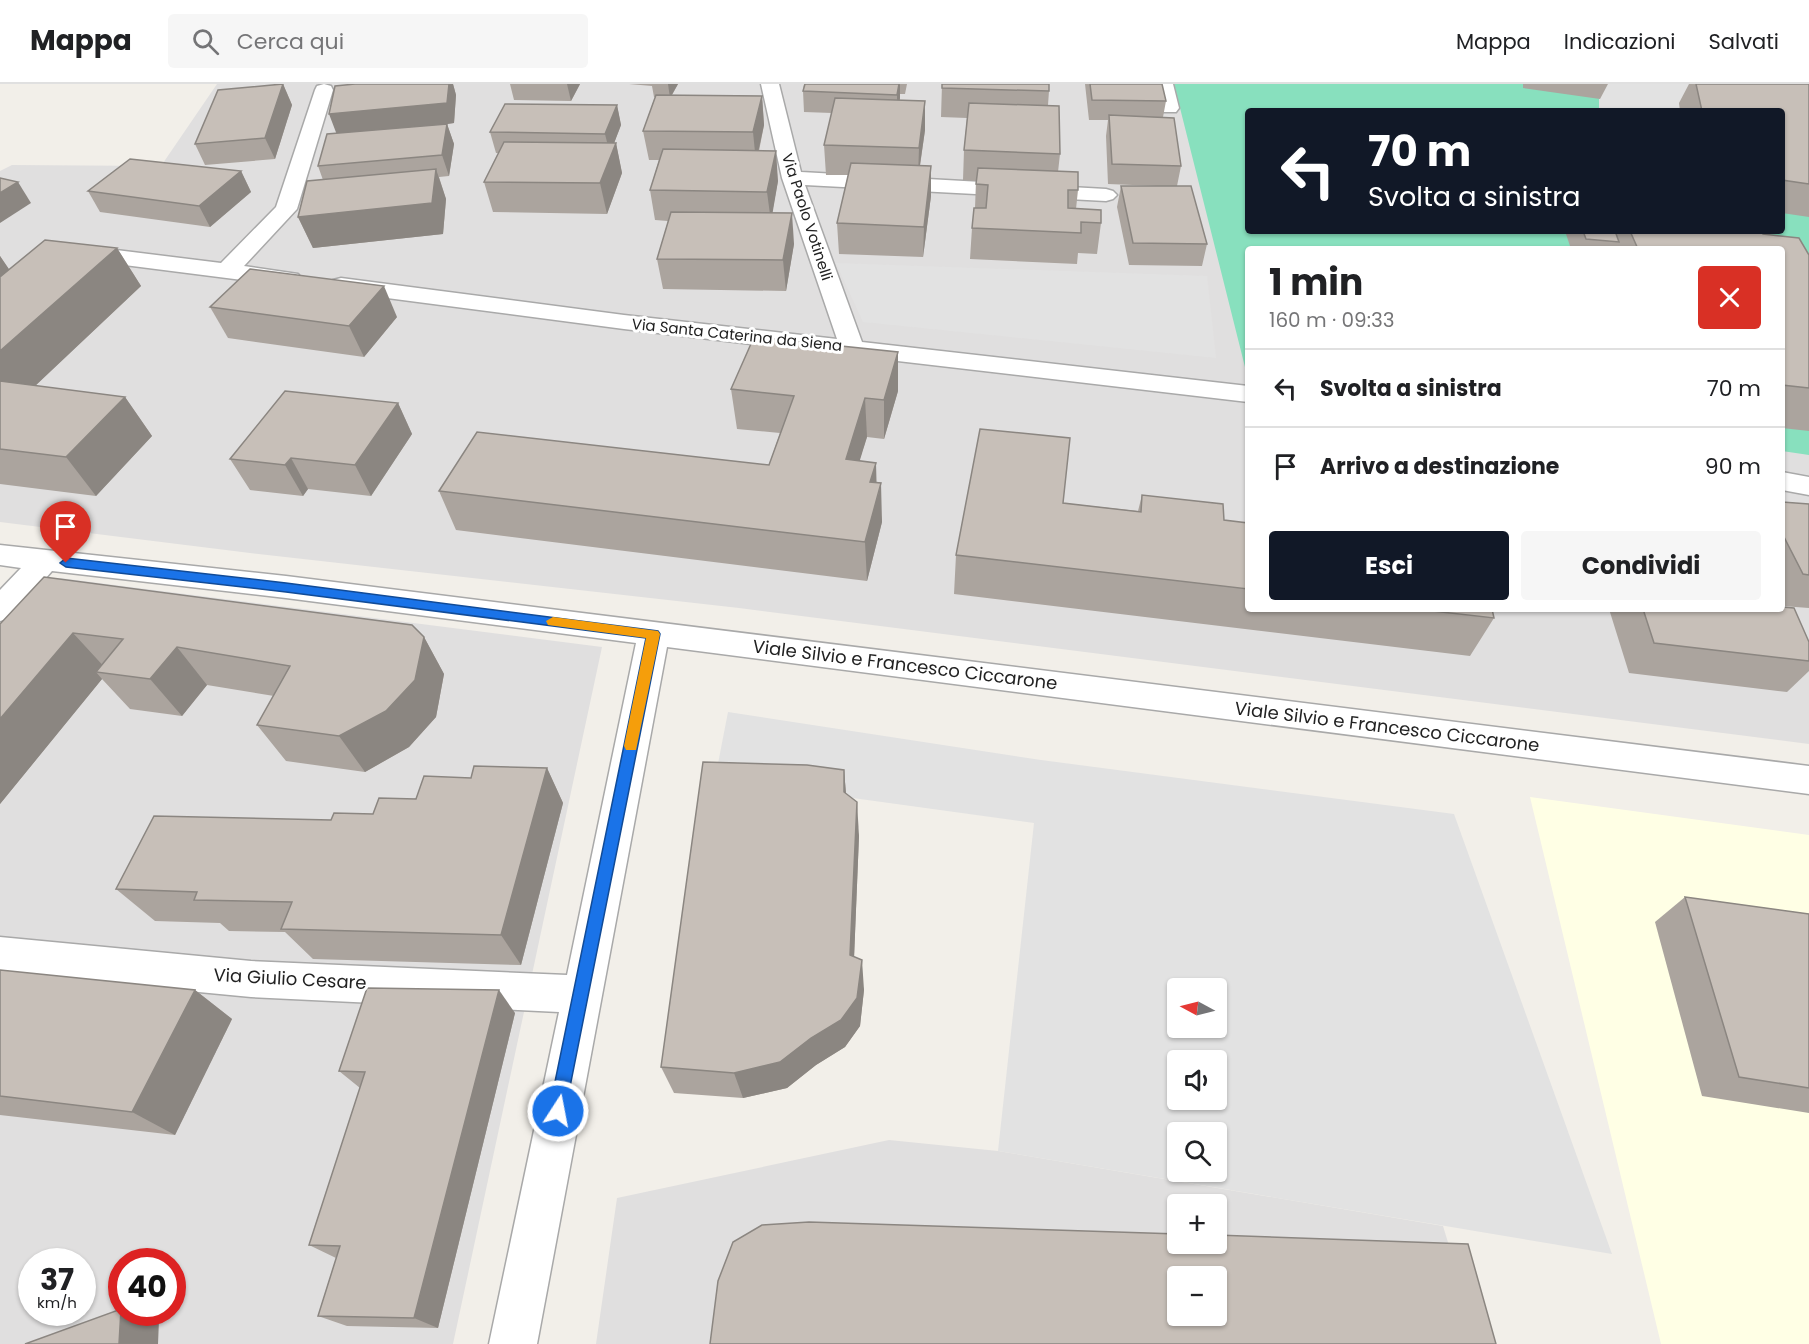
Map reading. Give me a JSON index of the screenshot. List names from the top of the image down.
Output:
{
  "streets": {
    "street": [
      "Via Paolo Votinelli",
      "Via Santa Caterina da Siena",
      "Viale Silvio e Francesco Ciccarone",
      "Via Giulio Cesare"
    ]
  },
  "crossings": [
    ["Via Paolo Votinelli", "Via Santa Caterina da Siena"]
  ],
  "north": "left",
  "page": {
    "header": "Mappa",
    "search": "Cerca qui",
    "nav": ["Mappa", "Indicazioni", "Salvati"],
    "turn": ["70 m", "Svolta a sinistra"],
    "heading": ["1 min", "160 m · 09:33"],
    "list": [
      {
        "name": "Svolta a sinistra",
        "value": "70 m"
      },
      {
        "name": "Arrivo a destinazione",
        "value": "90 m"
      }
    ],
    "buttons": ["Esci", "Condividi"],
    "map_buttons": ["+", "−"],
    "speed": "37 km/h",
    "limit": "40"
  }
}
